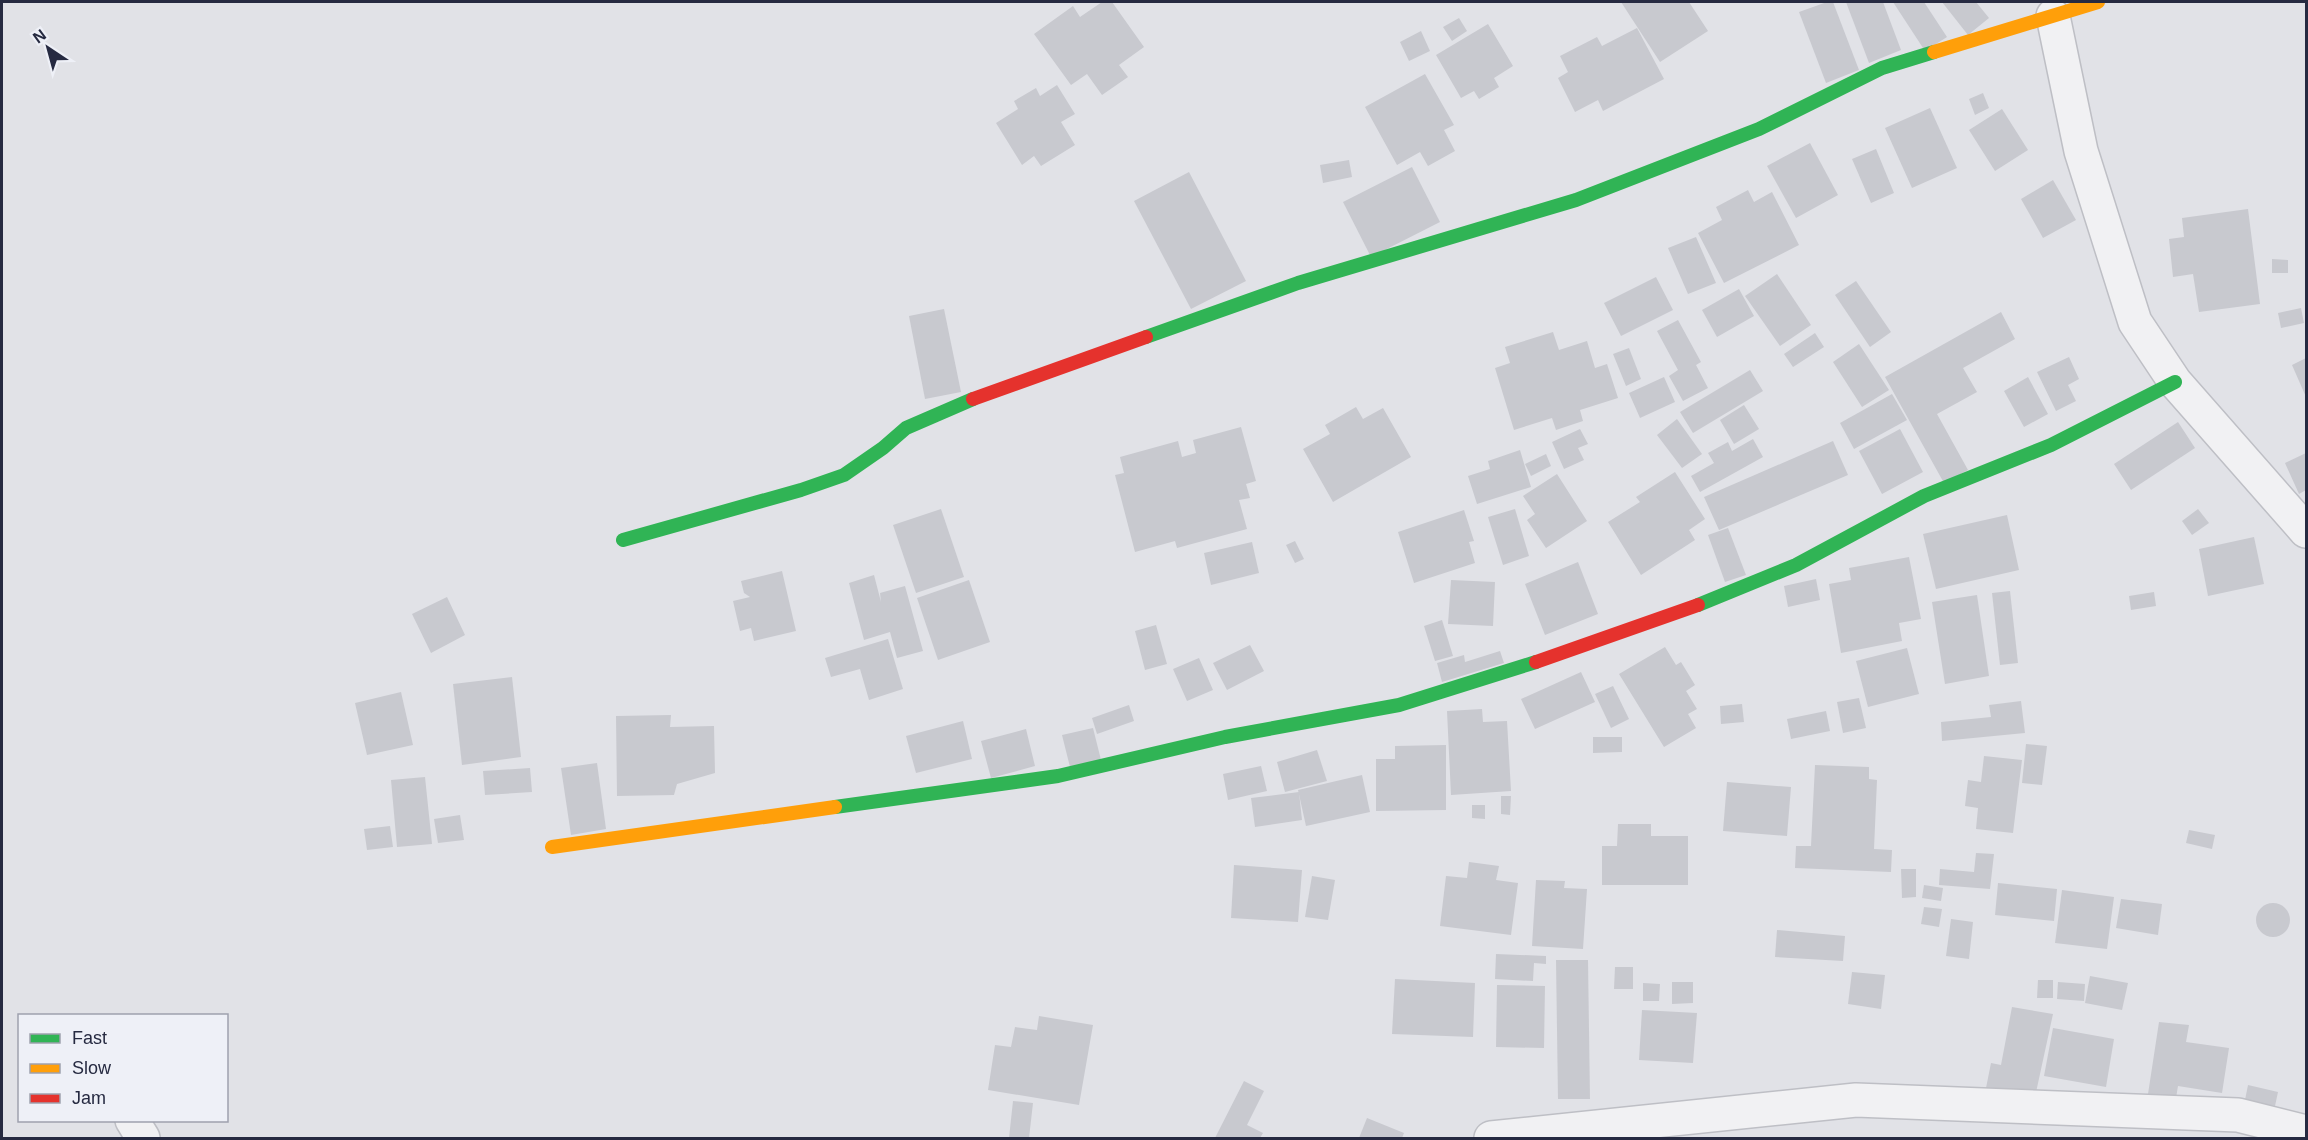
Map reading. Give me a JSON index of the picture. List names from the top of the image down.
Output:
{
  "legend": ["Fast", "Slow", "Jam"],
  "north": "top left"
}
